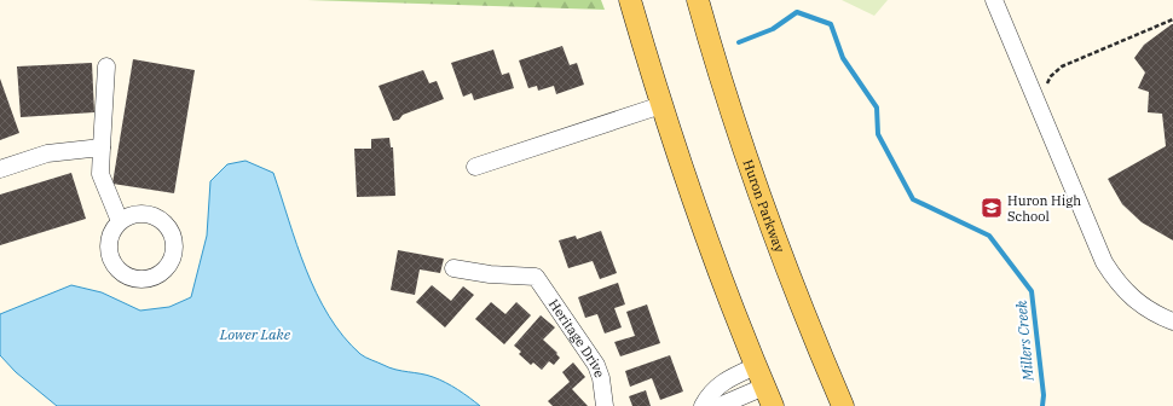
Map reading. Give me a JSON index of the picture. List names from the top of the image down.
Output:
{
  "streets": {
    "main road": ["Huron Parkway"],
    "street": ["Heritage Drive"]
  },
  "water": ["Lower Lake", "Millers Creek"],
  "places": {
    "school or university": ["Huron High School"]
  }
}
